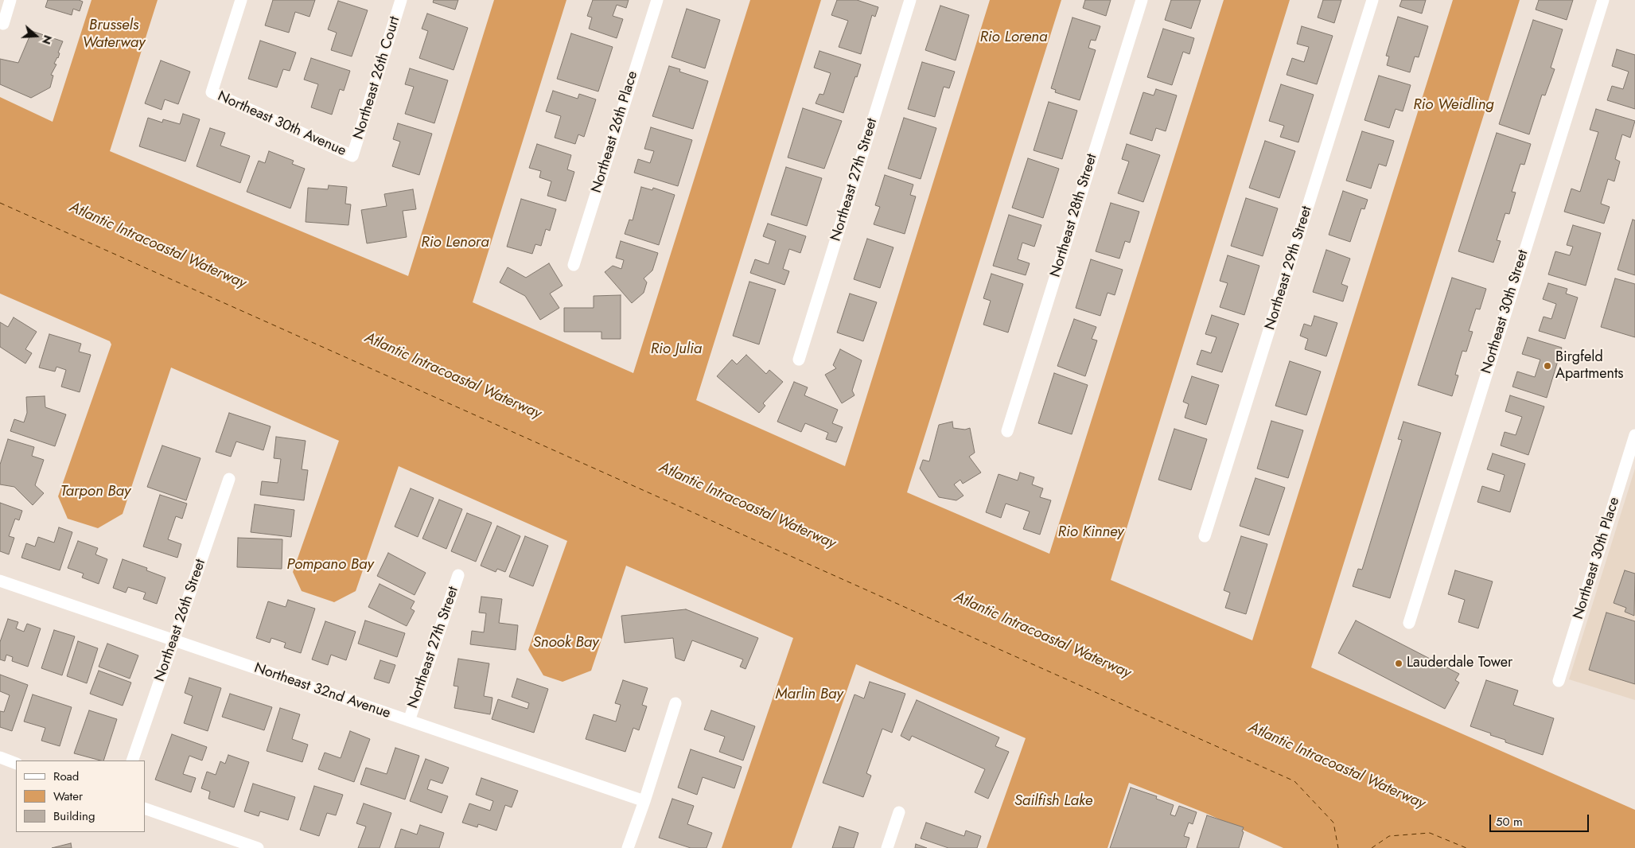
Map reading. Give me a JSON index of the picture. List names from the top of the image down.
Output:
{
  "streets": {
    "street": [
      "Northeast 26th Court",
      "Northeast 30th Avenue",
      "Northeast 26th Place",
      "Northeast 27th Street",
      "Northeast 28th Street",
      "Northeast 29th Street",
      "Northeast 30th Street",
      "Northeast 30th Place",
      "Northeast 26th Street",
      "Northeast 32nd Avenue"
    ]
  },
  "crossings": [
    ["Northeast 26th Court", "Northeast 30th Avenue"],
    ["Northeast 27th Street", "Northeast 32nd Avenue"],
    ["Northeast 26th Street", "Northeast 32nd Avenue"]
  ],
  "water": [
    "Brussels Waterway",
    "Rio Lorena",
    "Rio Weidling",
    "Rio Lenora",
    "Atlantic Intracoastal Waterway",
    "Rio Julia",
    "Tarpon Bay",
    "Rio Kinney",
    "Pompano Bay",
    "Snook Bay",
    "Marlin Bay",
    "Sailfish Lake"
  ],
  "places": ["Birgfeld Apartments", "Lauderdale Tower"],
  "legend": ["Road", "Water", "Building"],
  "scale_bar": "50 m",
  "north": "right"
}
